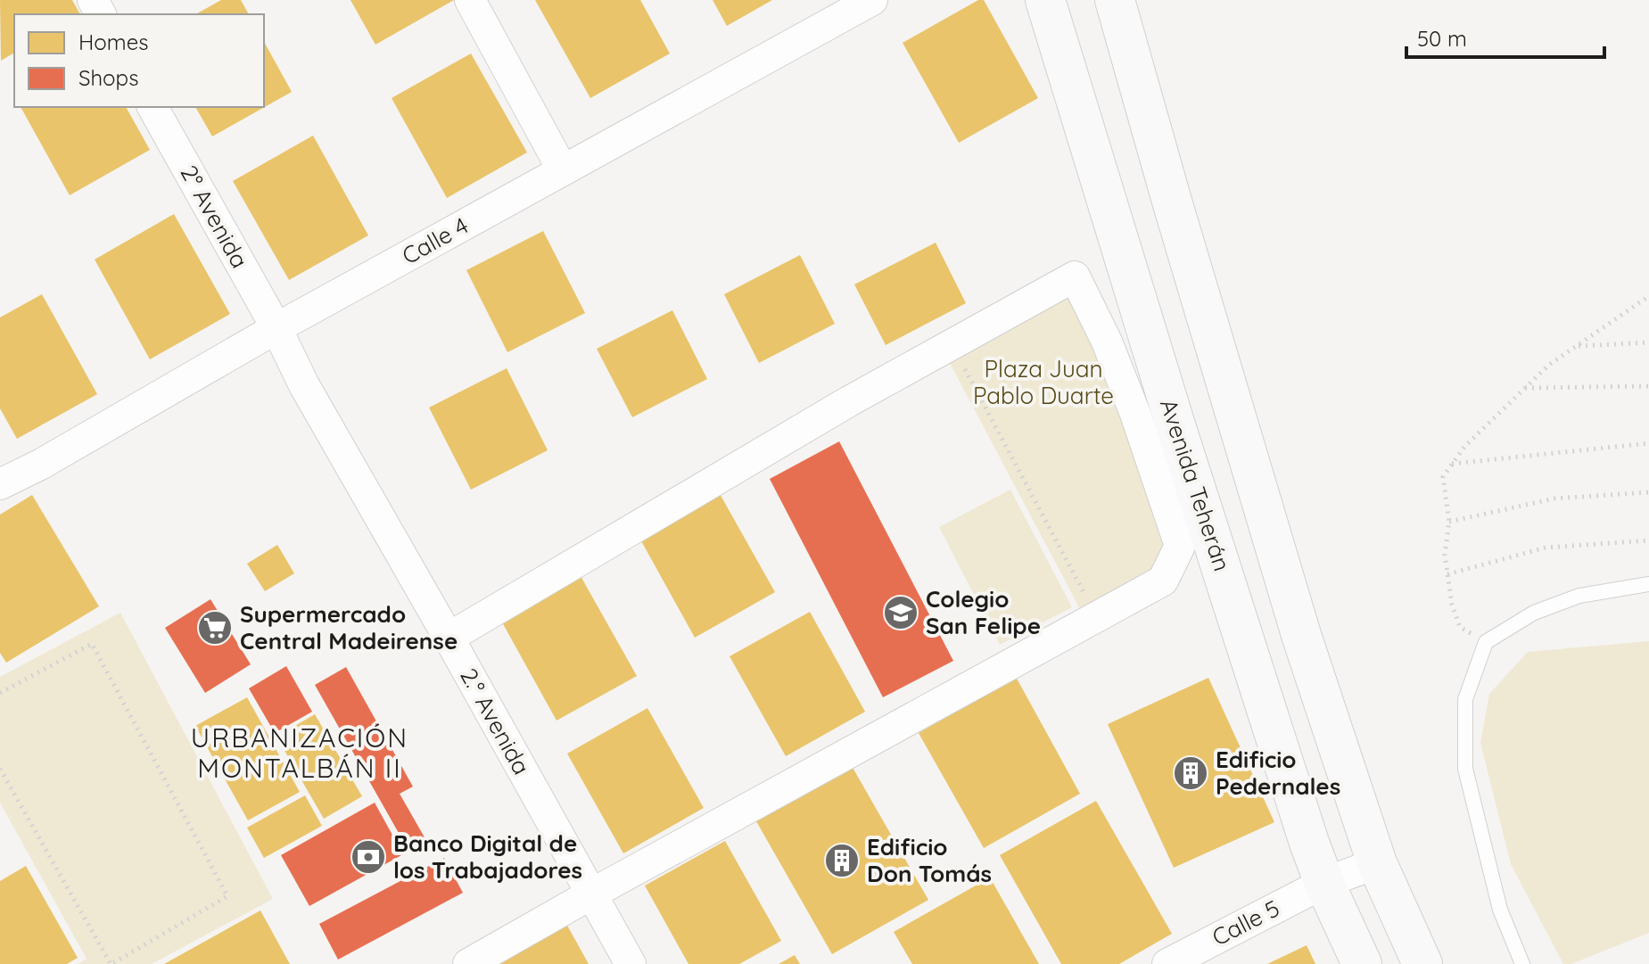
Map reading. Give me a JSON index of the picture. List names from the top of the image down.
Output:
{
  "streets": {
    "main road": ["Avenida Teherán"],
    "street": [
      "2° Avenida",
      "Calle 4",
      "2.° Avenida",
      "Calle 5"
    ]
  },
  "crossings": [
    ["2° Avenida", "Calle 4"],
    ["2° Avenida", "2.° Avenida"],
    ["Calle 4", "2.° Avenida"],
    ["Avenida Teherán", "Calle 5"]
  ],
  "districts": ["URBANIZACIÓN MONTALBÁN II"],
  "parks": ["Plaza Juan Pablo Duarte"],
  "places": {
    "school or university": ["Colegio San Felipe"],
    "supermarket": ["Supermercado Central Madeirense"],
    "building": ["Edificio Pedernales", "Edificio Don Tomás"],
    "bank": ["Banco Digital de los Trabajadores"]
  },
  "legend": ["Homes", "Shops"],
  "scale_bar": "50 m"
}
